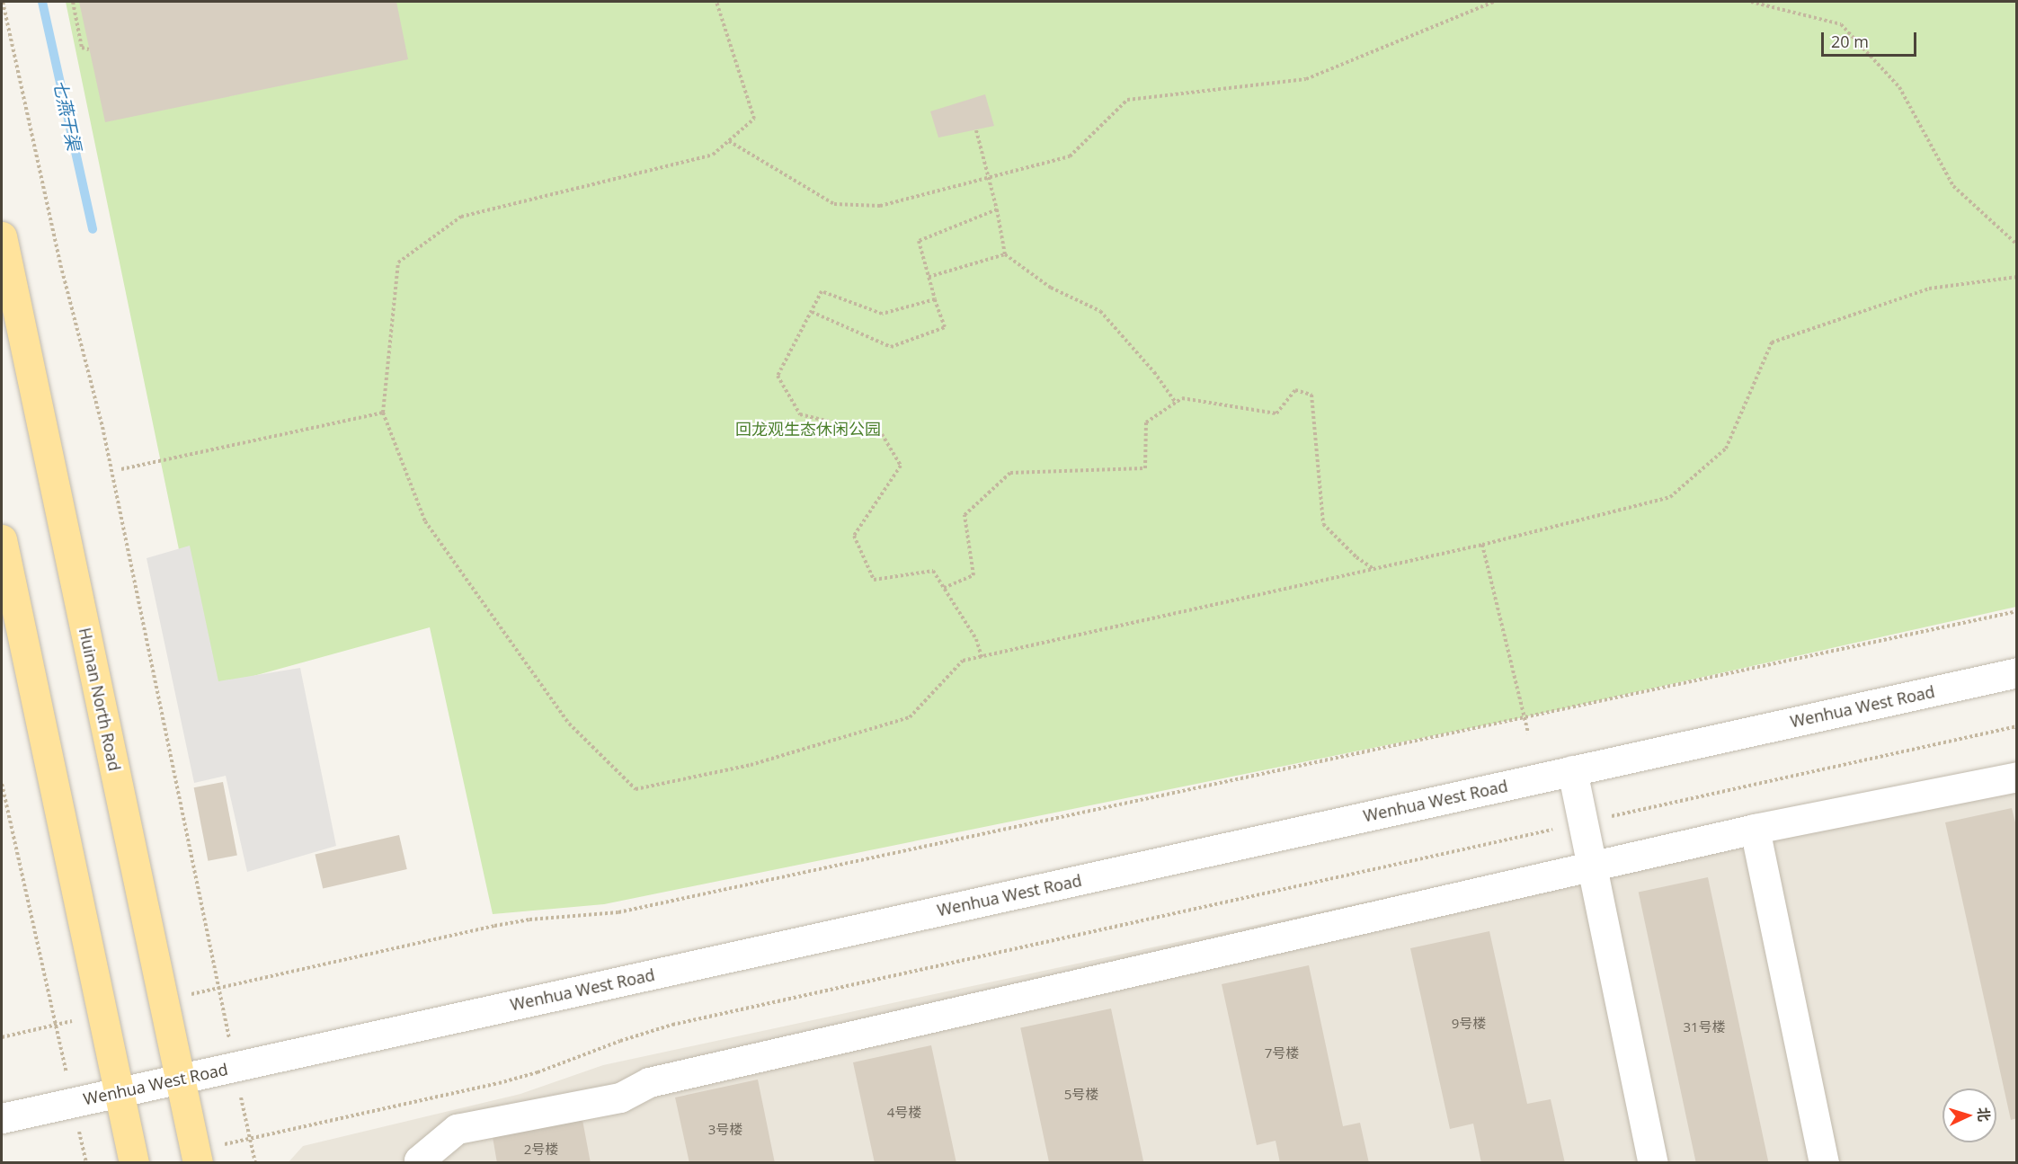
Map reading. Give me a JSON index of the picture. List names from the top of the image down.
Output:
{
  "streets": {
    "main road": ["Huinan North Road"],
    "street": ["Wenhua West Road"]
  },
  "crossings": [
    ["Huinan North Road", "Wenhua West Road"]
  ],
  "water": ["七燕干渠"],
  "parks": ["回龙观生态休闲公园"],
  "house_numbers": [
    "9号楼",
    "31号楼",
    "7号楼",
    "5号楼",
    "4号楼",
    "3号楼",
    "2号楼"
  ],
  "scale_bar": "20 m",
  "north": "right"
}
